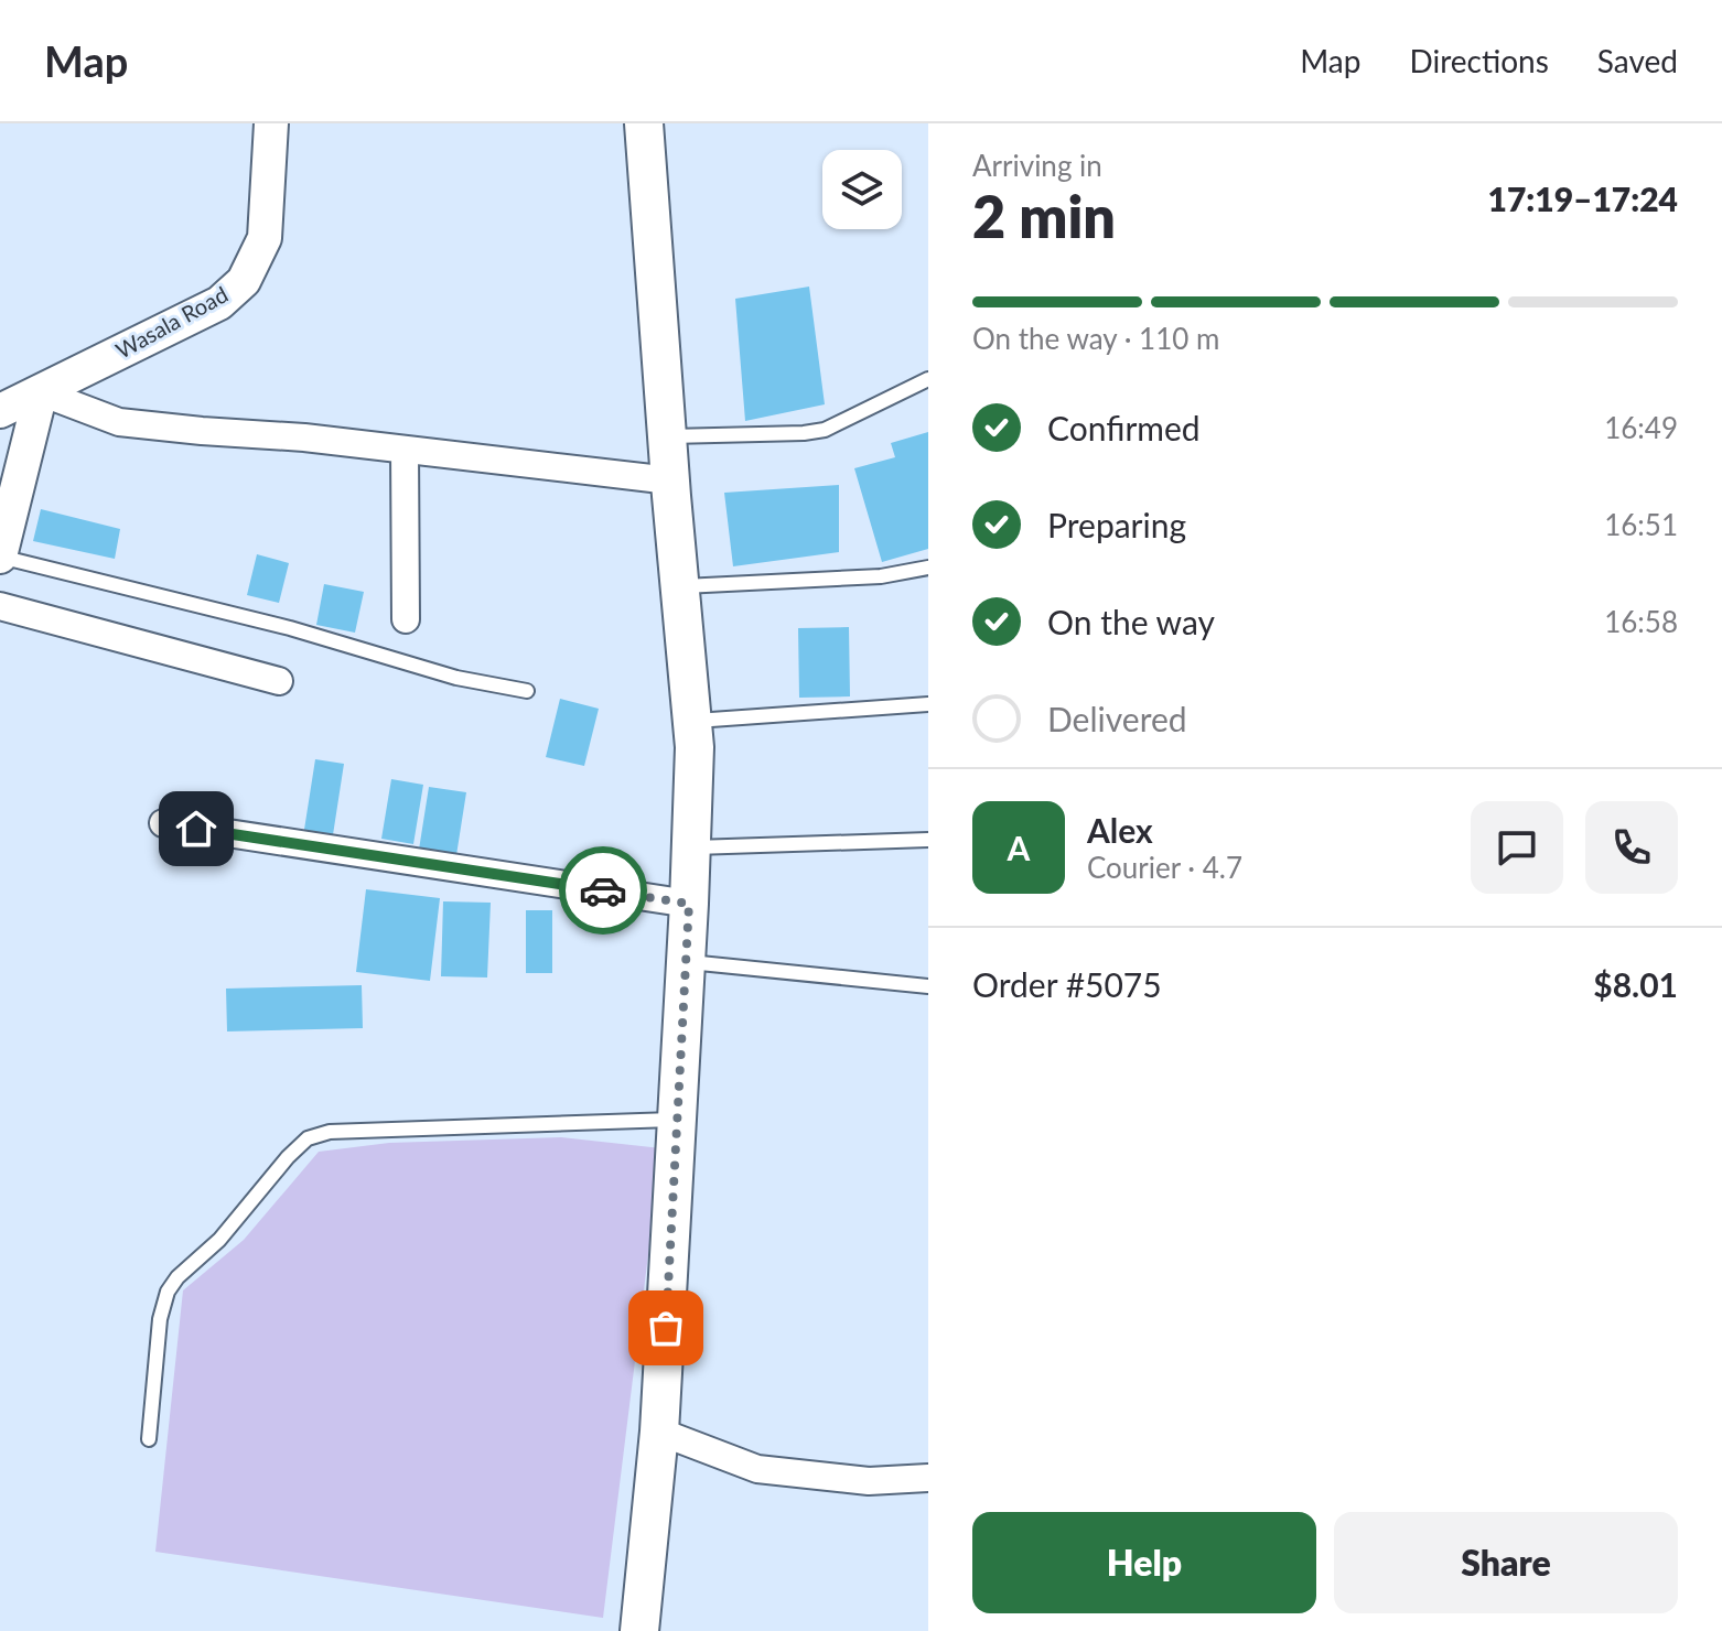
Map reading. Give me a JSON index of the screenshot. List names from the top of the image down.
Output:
{
  "streets": {
    "street": ["Wasala Road"]
  },
  "page": {
    "header": "Map",
    "nav": ["Map", "Directions", "Saved"],
    "heading": ["2 min", "Arriving in", "17:19–17:24"],
    "panel": [
      "Alex",
      "Courier · 4.7",
      "Order #5075",
      "$8.01"
    ],
    "bar": "On the way · 110 m",
    "list": [
      ["Confirmed", "16:49"],
      ["Preparing", "16:51"],
      ["On the way", "16:58"],
      "Delivered"
    ],
    "round": "A",
    "buttons": ["Help", "Share"]
  }
}
